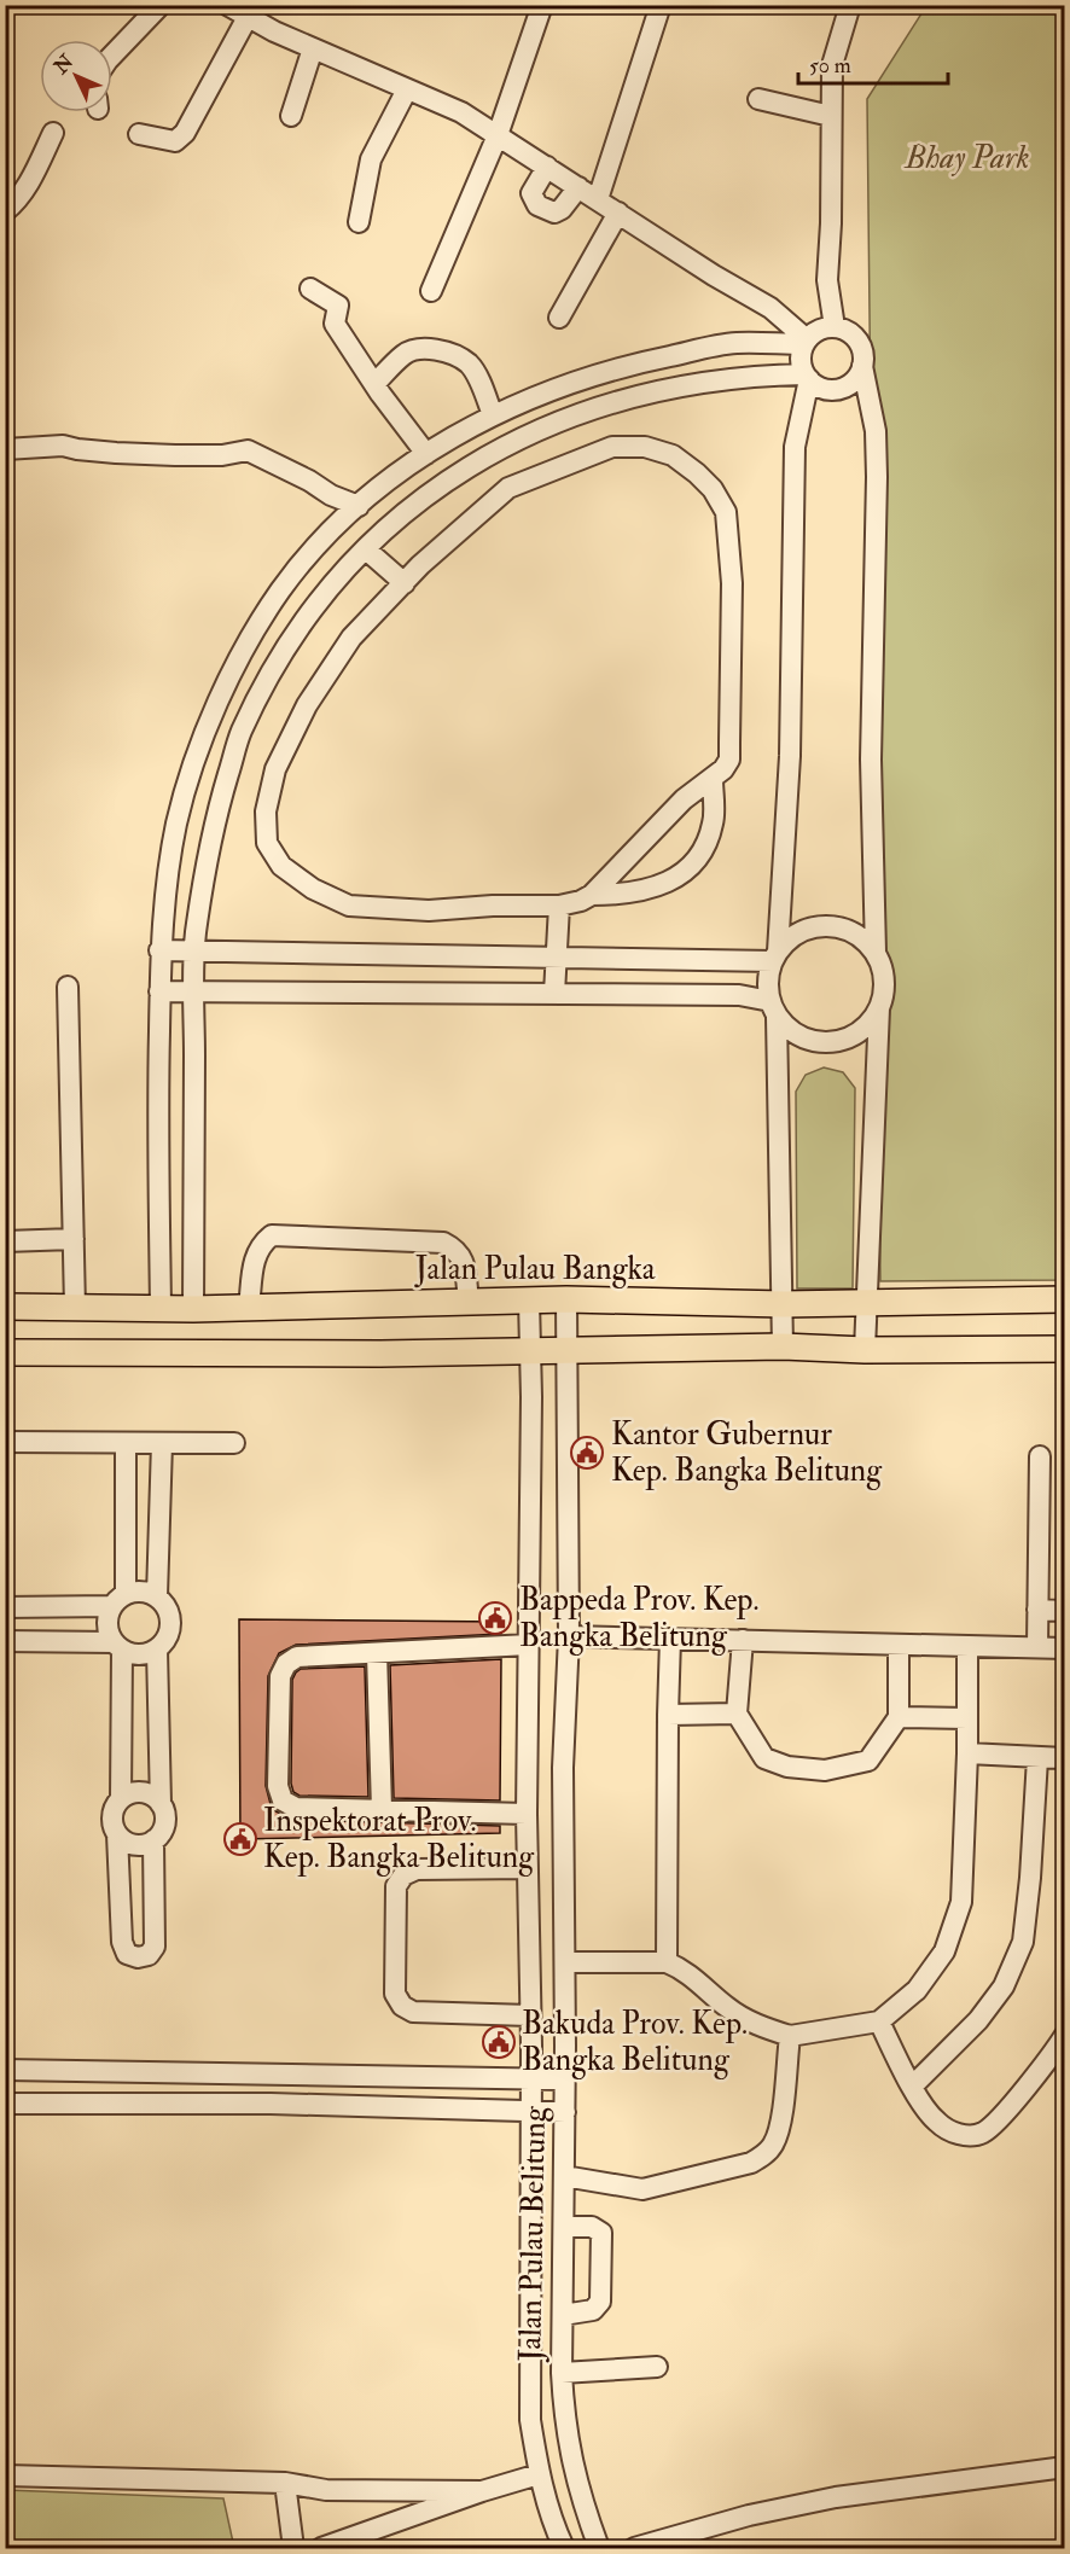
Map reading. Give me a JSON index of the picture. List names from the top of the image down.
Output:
{
  "streets": {
    "main road": ["Jalan Pulau Bangka"],
    "street": ["Jalan Pulau Belitung"]
  },
  "crossings": [
    ["Jalan Pulau Bangka", "Jalan Pulau Belitung"]
  ],
  "parks": ["Bhay Park"],
  "places": {
    "public building": [
      "Kantor Gubernur Kep. Bangka Belitung",
      "Bappeda Prov. Kep. Bangka Belitung",
      "Inspektorat Prov. Kep. Bangka Belitung",
      "Bakuda Prov. Kep. Bangka Belitung"
    ]
  },
  "scale_bar": "50 m",
  "north": "top left"
}
